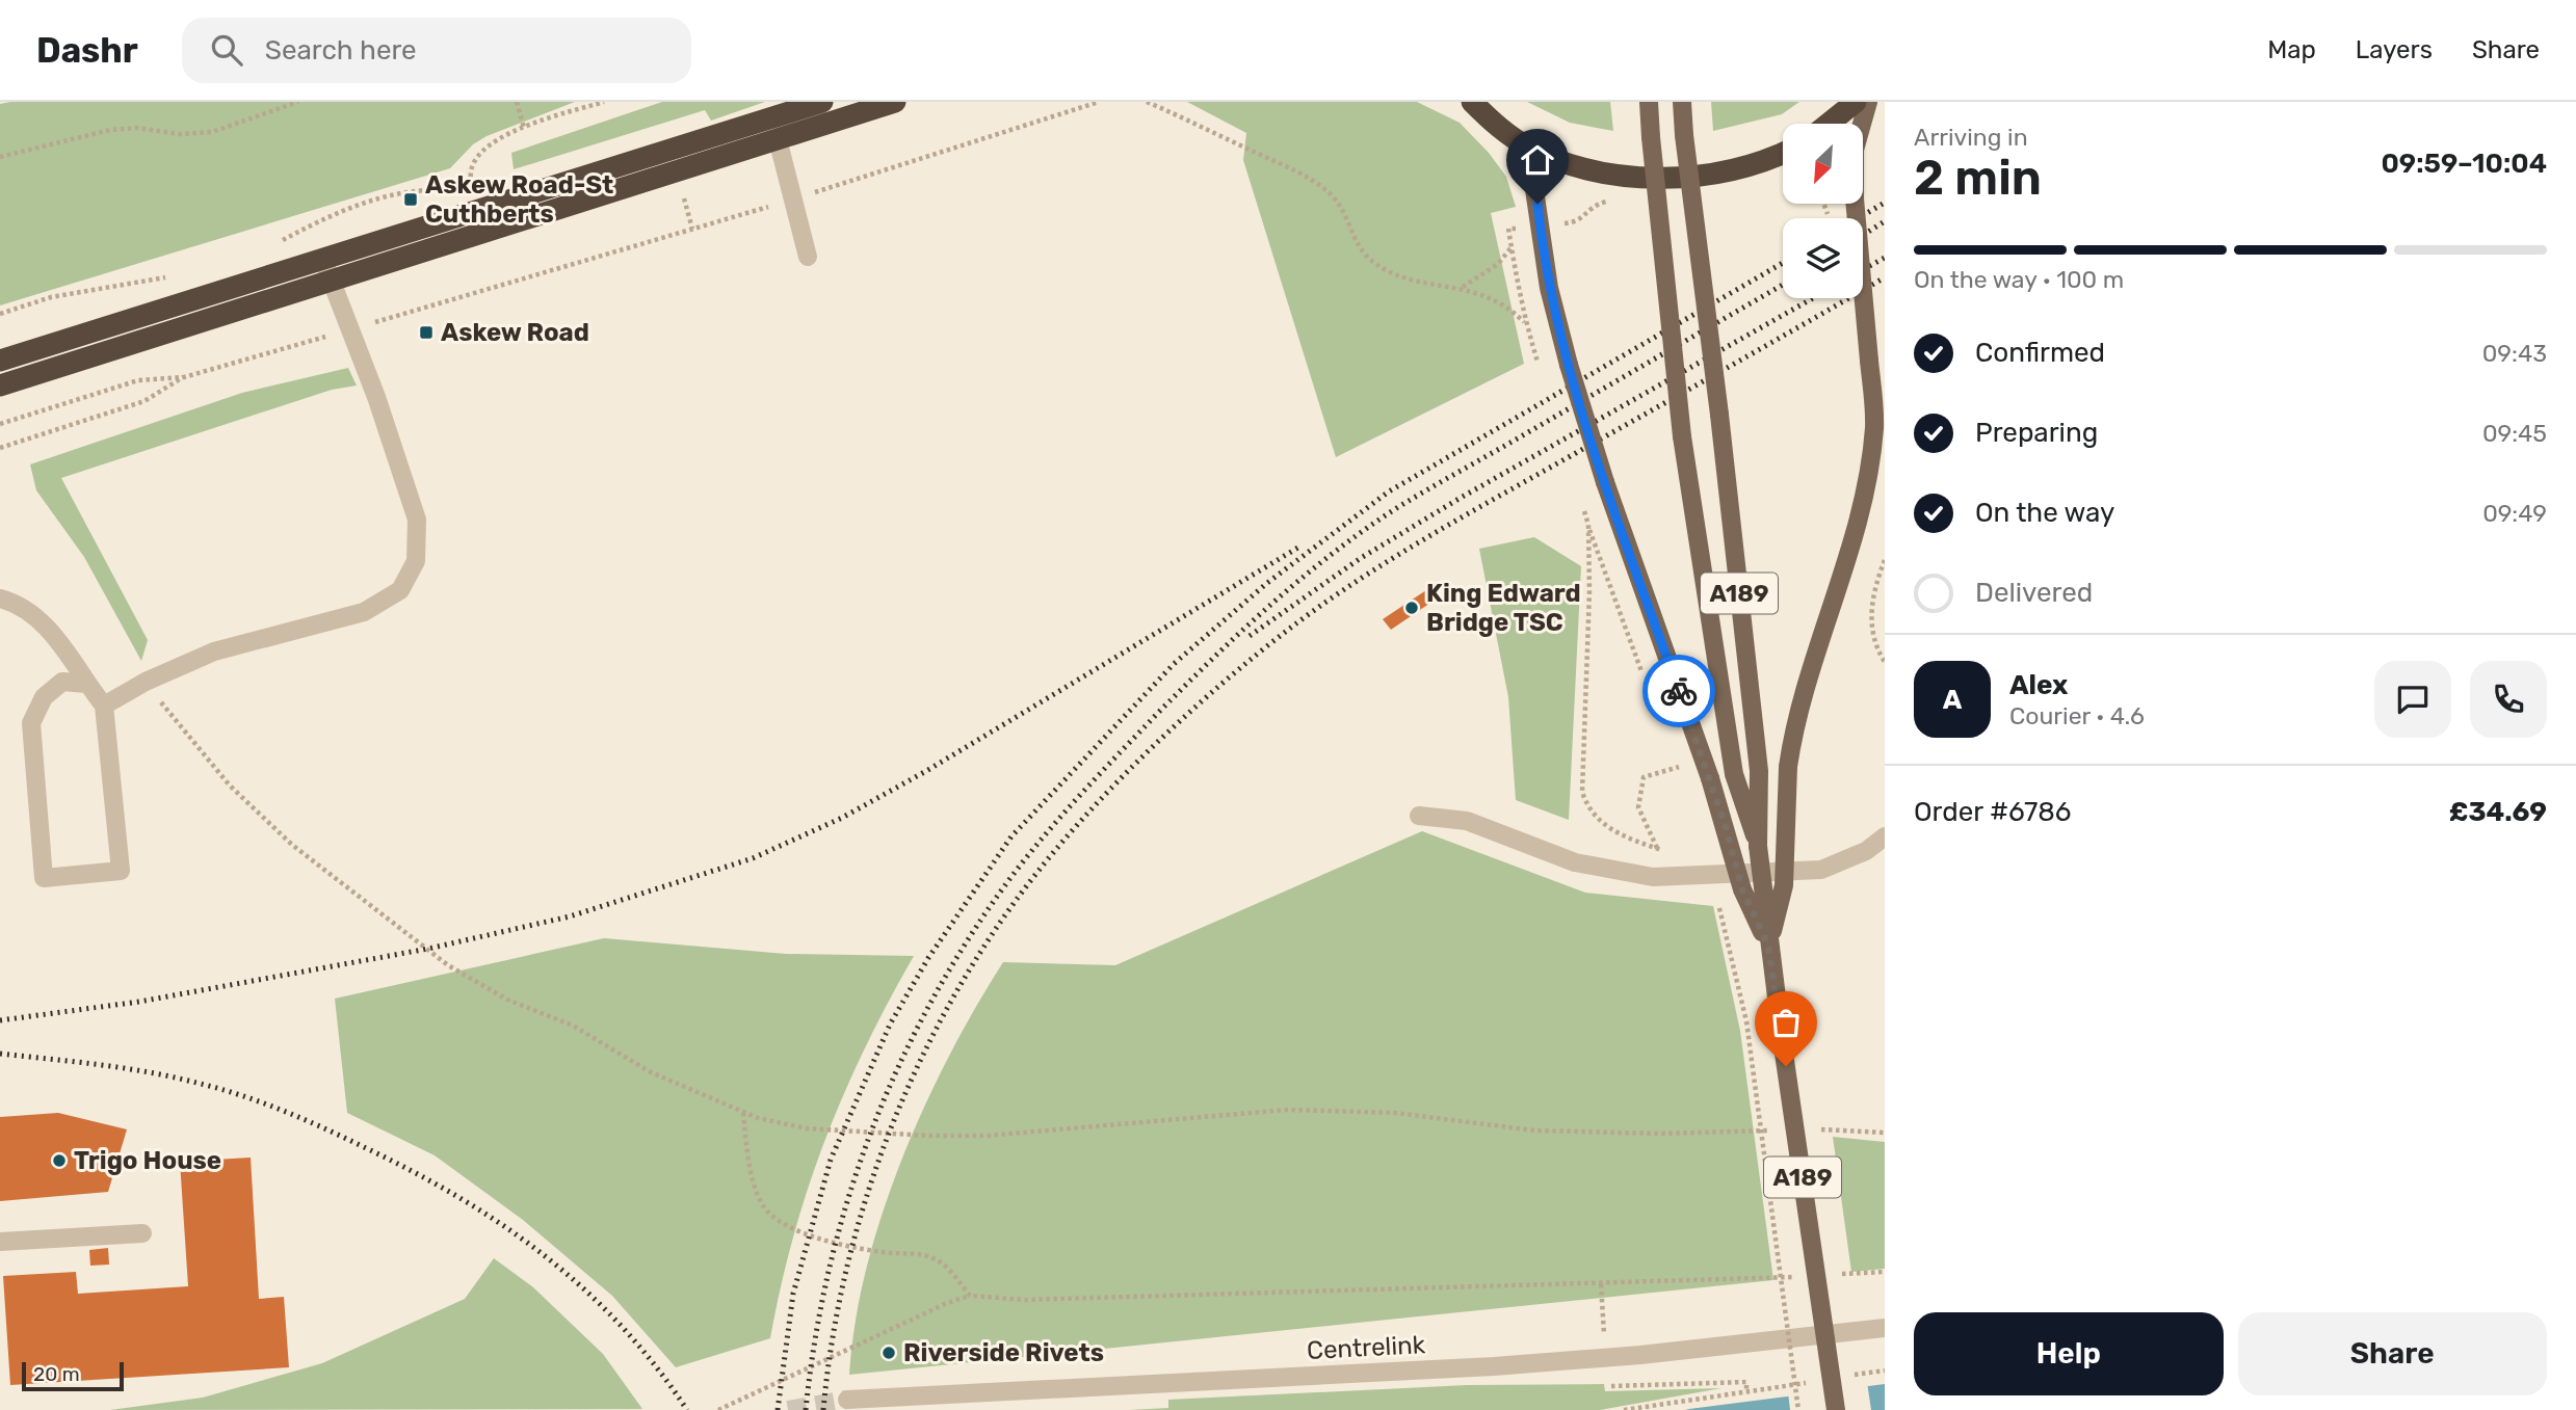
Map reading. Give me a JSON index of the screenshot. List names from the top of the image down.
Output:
{
  "streets": {
    "main road": ["A189"],
    "street": ["Centrelink"]
  },
  "places": {
    "transit": ["Askew Road-St Cuthberts", "Askew Road"],
    "other": ["King Edward Bridge TSC", "Trigo House", "Riverside Rivets"]
  },
  "scale_bar": "20 m",
  "north": "bottom left",
  "page": {
    "header": "Dashr",
    "search": "Search here",
    "nav": ["Map", "Layers", "Share"],
    "heading": ["2 min", "Arriving in", "09:59–10:04"],
    "panel": [
      "Alex",
      "Courier · 4.6",
      "Order #6786",
      "£34.69"
    ],
    "bar": "On the way · 100 m",
    "list": [
      ["Confirmed", "09:43"],
      ["Preparing", "09:45"],
      ["On the way", "09:49"],
      "Delivered"
    ],
    "round": "A",
    "buttons": ["Help", "Share"],
    "scale": "20 m"
  }
}
